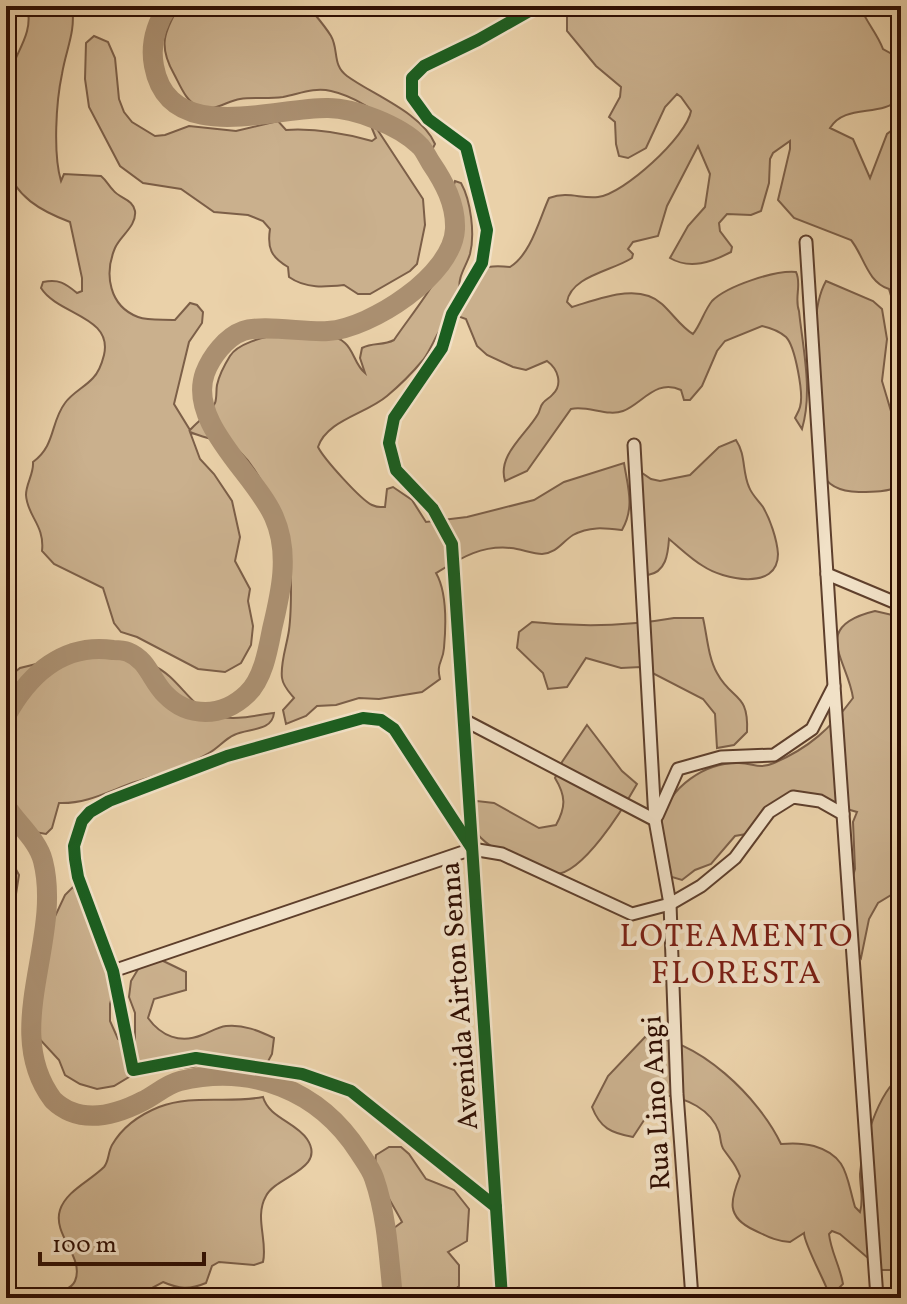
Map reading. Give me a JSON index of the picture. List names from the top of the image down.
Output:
{
  "streets": {
    "street": ["Avenida Airton Senna", "Rua Lino Angi"]
  },
  "districts": ["LOTEAMENTO FLORESTA"],
  "scale_bar": "100 m"
}
